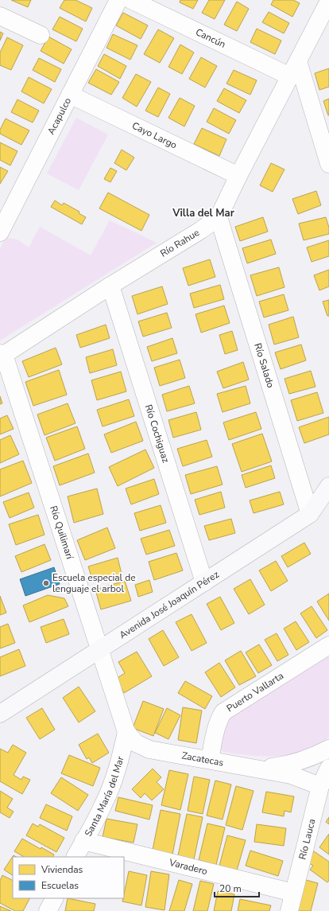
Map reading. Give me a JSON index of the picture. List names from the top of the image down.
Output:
{
  "streets": {
    "main road": ["Avenida José Joaquín Pérez"],
    "street": [
      "Cancún",
      "Acapulco",
      "Cayo Largo",
      "Río Rahue",
      "Río Salado",
      "Río Cochiguaz",
      "Río Quilimarí",
      "Puerto Vallarta",
      "Zacatecas",
      "Santa María del Mar",
      "Río Lauca",
      "Varadero"
    ]
  },
  "crossings": [
    ["Cancún", "Río Rahue"],
    ["Acapulco", "Cayo Largo"],
    ["Cayo Largo", "Río Rahue"],
    ["Río Rahue", "Río Salado"],
    ["Río Rahue", "Río Cochiguaz"],
    ["Río Rahue", "Río Quilimarí"],
    ["Río Salado", "Avenida José Joaquín Pérez"],
    ["Río Cochiguaz", "Avenida José Joaquín Pérez"],
    ["Río Quilimarí", "Avenida José Joaquín Pérez"],
    ["Río Quilimarí", "Zacatecas"],
    ["Río Quilimarí", "Santa María del Mar"],
    ["Puerto Vallarta", "Zacatecas"],
    ["Zacatecas", "Santa María del Mar"],
    ["Zacatecas", "Río Lauca"],
    ["Santa María del Mar", "Varadero"],
    ["Río Lauca", "Varadero"]
  ],
  "districts": ["Villa del Mar"],
  "places": ["Escuela especial de lenguaje el arbol"],
  "legend": ["Viviendas", "Escuelas"],
  "scale_bar": "20 m"
}
